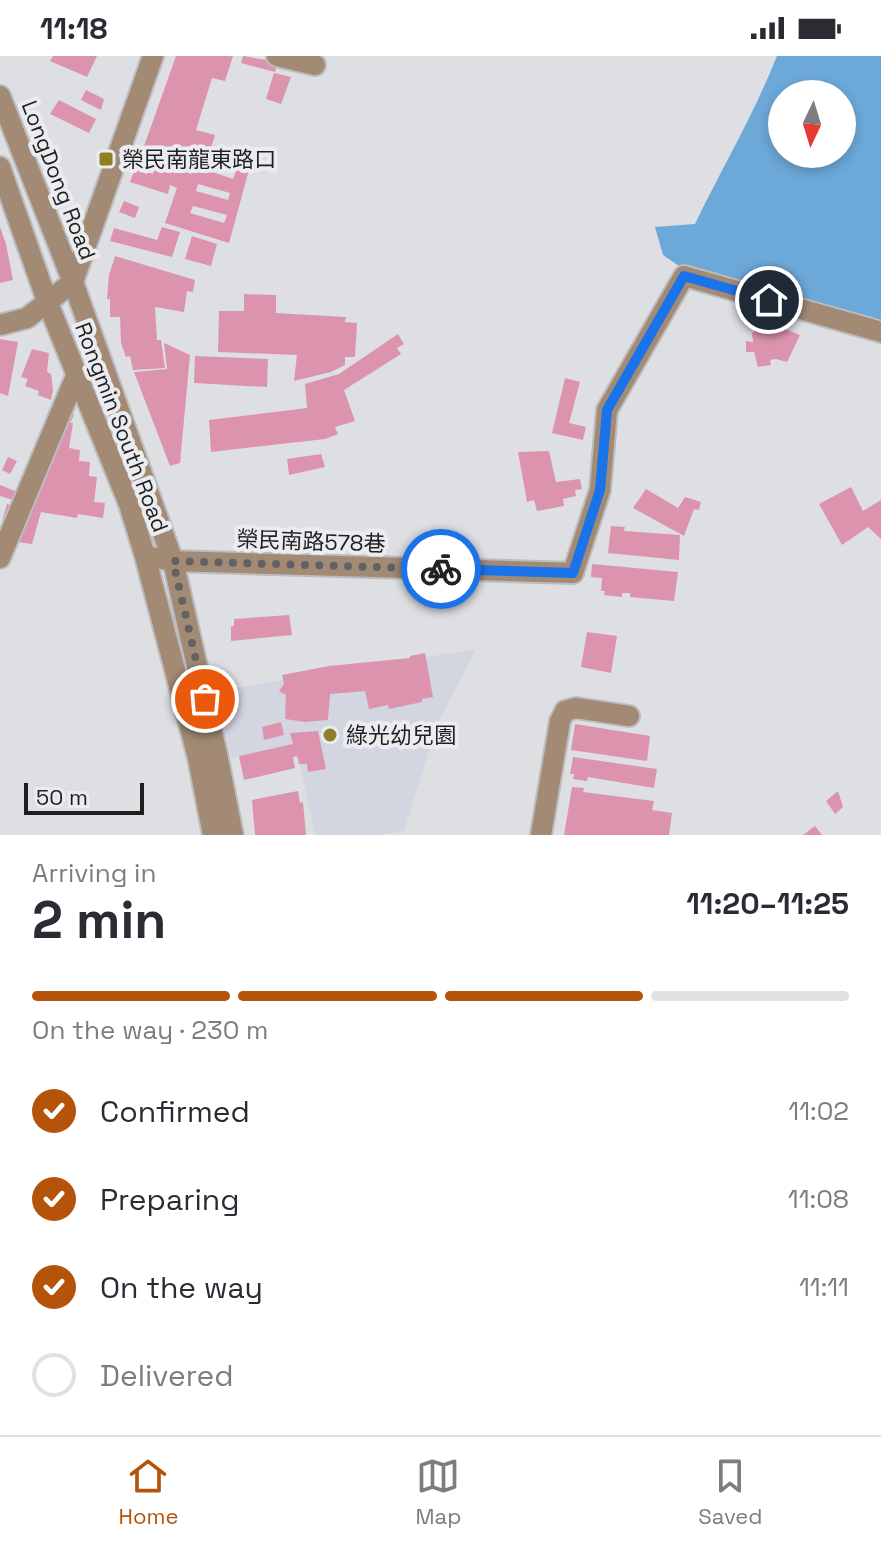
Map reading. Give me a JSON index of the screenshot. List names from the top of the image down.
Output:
{
  "streets": {
    "street": ["LongDong Road", "Rongmin South Road", "榮民南路578巷"]
  },
  "crossings": [
    ["LongDong Road", "Rongmin South Road"],
    ["Rongmin South Road", "榮民南路578巷"]
  ],
  "places": {
    "transit": ["榮民南龍東路口"],
    "other": ["綠光幼兒園"]
  },
  "scale_bar": "50 m",
  "north": "bottom",
  "page": {
    "status": "11:18",
    "scale": "50 m",
    "heading": ["2 min", "Arriving in", "11:20–11:25"],
    "bar": "On the way · 230 m",
    "list": [
      ["Confirmed", "11:02"],
      ["Preparing", "11:08"],
      ["On the way", "11:11"],
      "Delivered"
    ],
    "tabs": ["Home", "Map", "Saved"]
  }
}
